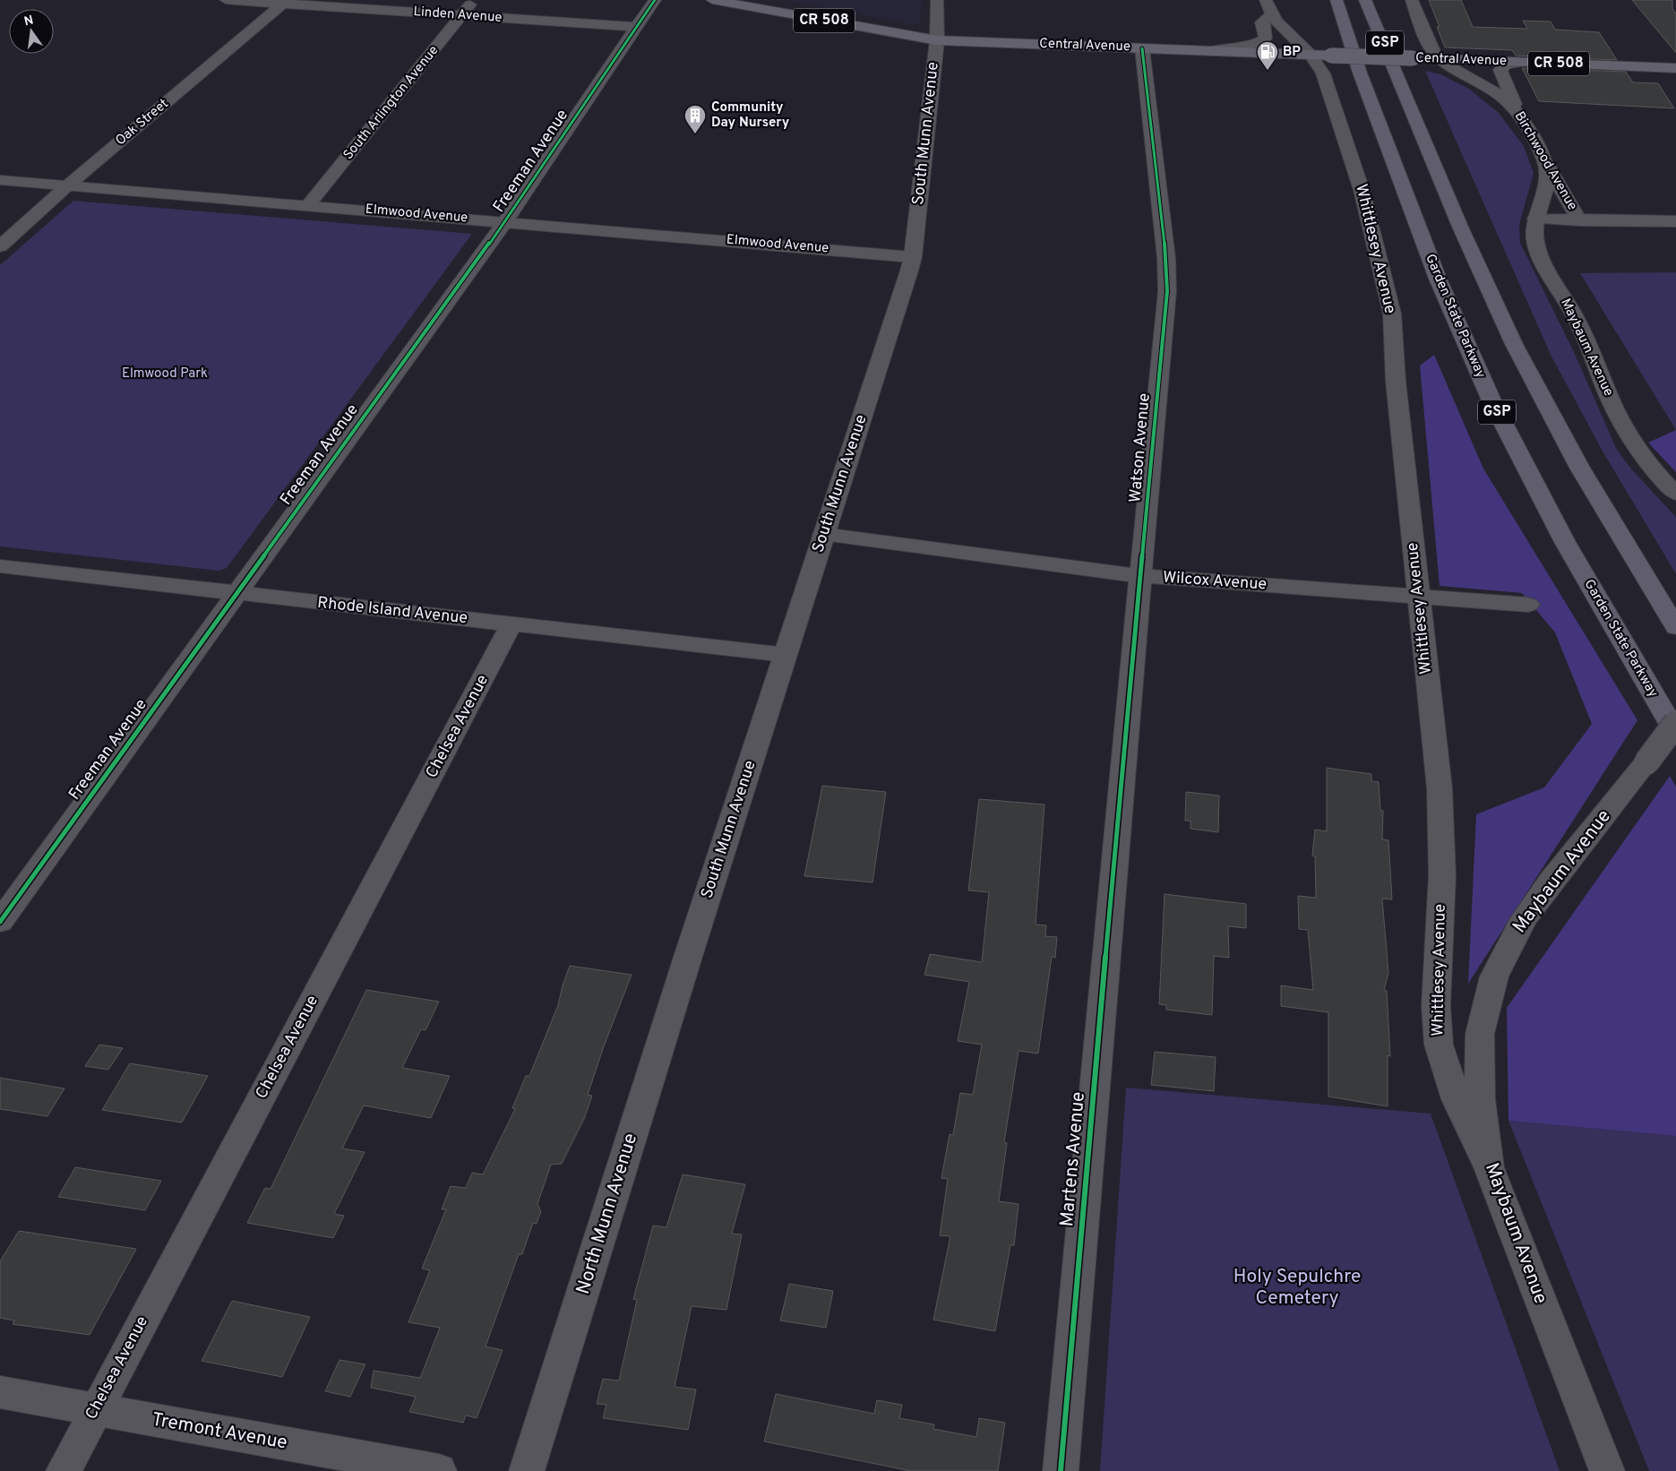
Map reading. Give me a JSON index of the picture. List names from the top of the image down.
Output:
{
  "streets": {
    "highway": ["GSP", "Garden State Parkway"],
    "main road": ["CR 508", "Central Avenue"],
    "street": [
      "Linden Avenue",
      "South Arlington Avenue",
      "Oak Street",
      "South Munn Avenue",
      "Freeman Avenue",
      "Birchwood Avenue",
      "Elmwood Avenue",
      "Whittlesey Avenue",
      "Maybaum Avenue",
      "Watson Avenue",
      "Wilcox Avenue",
      "Rhode Island Avenue",
      "Chelsea Avenue",
      "Martens Avenue",
      "North Munn Avenue",
      "Tremont Avenue"
    ]
  },
  "crossings": [
    ["Linden Avenue", "South Arlington Avenue"],
    ["Linden Avenue", "Oak Street"],
    ["Linden Avenue", "Freeman Avenue"],
    ["Central Avenue", "South Munn Avenue"],
    ["Central Avenue", "Birchwood Avenue"],
    ["Central Avenue", "Whittlesey Avenue"],
    ["Central Avenue", "Watson Avenue"],
    ["South Arlington Avenue", "Elmwood Avenue"],
    ["Oak Street", "Elmwood Avenue"],
    ["South Munn Avenue", "Elmwood Avenue"],
    ["South Munn Avenue", "Wilcox Avenue"],
    ["South Munn Avenue", "Rhode Island Avenue"],
    ["South Munn Avenue", "North Munn Avenue"],
    ["Freeman Avenue", "Elmwood Avenue"],
    ["Freeman Avenue", "Rhode Island Avenue"],
    ["Birchwood Avenue", "Maybaum Avenue"],
    ["Whittlesey Avenue", "Maybaum Avenue"],
    ["Whittlesey Avenue", "Wilcox Avenue"],
    ["Watson Avenue", "Wilcox Avenue"],
    ["Watson Avenue", "Martens Avenue"],
    ["Rhode Island Avenue", "Chelsea Avenue"],
    ["Chelsea Avenue", "Tremont Avenue"]
  ],
  "parks": ["Elmwood Park", "Holy Sepulchre Cemetery"],
  "places": {
    "fuel station": ["BP"],
    "building": ["Community Day Nursery"]
  },
  "north": "top"
}
